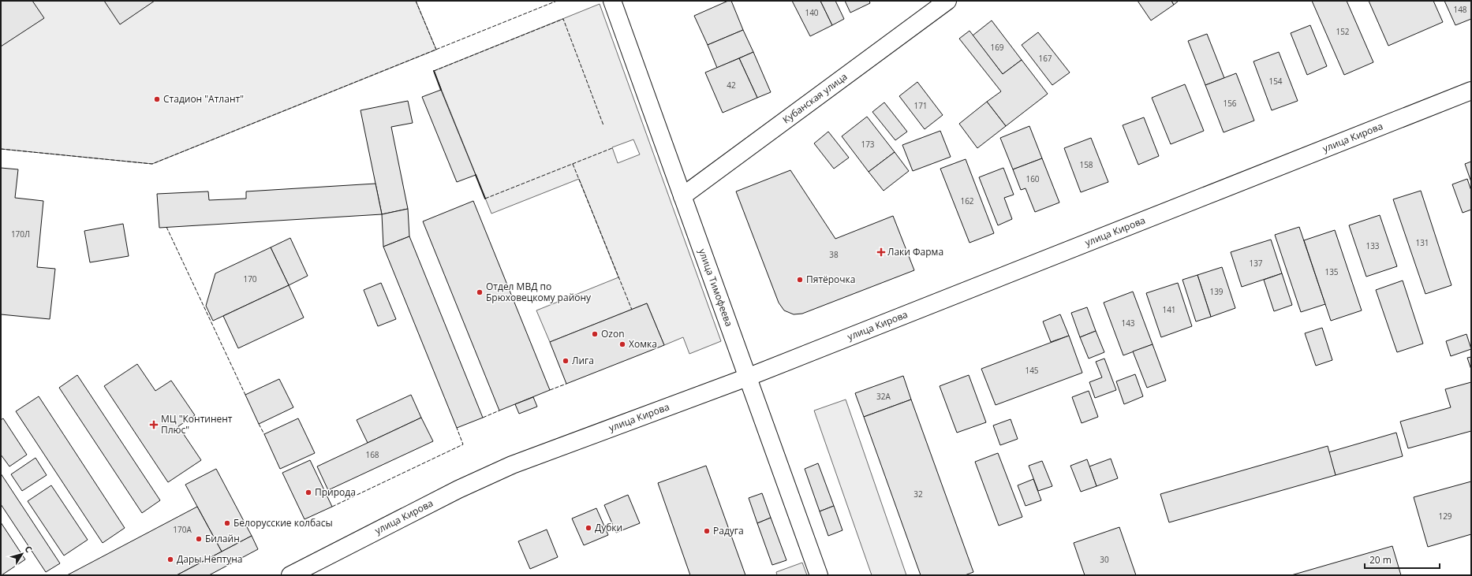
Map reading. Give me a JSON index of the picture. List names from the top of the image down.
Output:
{
  "streets": {
    "street": ["Кубанская улица", "улица Кирова", "улица Тимофеева"]
  },
  "crossings": [
    ["Кубанская улица", "улица Тимофеева"],
    ["улица Кирова", "улица Тимофеева"]
  ],
  "places": {
    "other": [
      "Стадион \"Атлант\"",
      "Пятёрочка",
      "Отдел МВД по Брюховецкому району",
      "Ozon",
      "Хомка",
      "Лига",
      "Природа",
      "Белорусские колбасы",
      "Дубки",
      "Радуга",
      "Билайн",
      "Дары Нептуна"
    ],
    "health": ["Лаки Фарма", "МЦ \"Континент Плюс\""]
  },
  "house_numbers": [
    "148",
    "140",
    "152",
    "169",
    "167",
    "154",
    "42",
    "156",
    "171",
    "173",
    "158",
    "160",
    "162",
    "170Л",
    "131",
    "133",
    "38",
    "137",
    "135",
    "170",
    "139",
    "141",
    "143",
    "145",
    "32А",
    "168",
    "32",
    "129",
    "170А",
    "30"
  ],
  "scale_bar": "20 m",
  "north": "top right"
}
